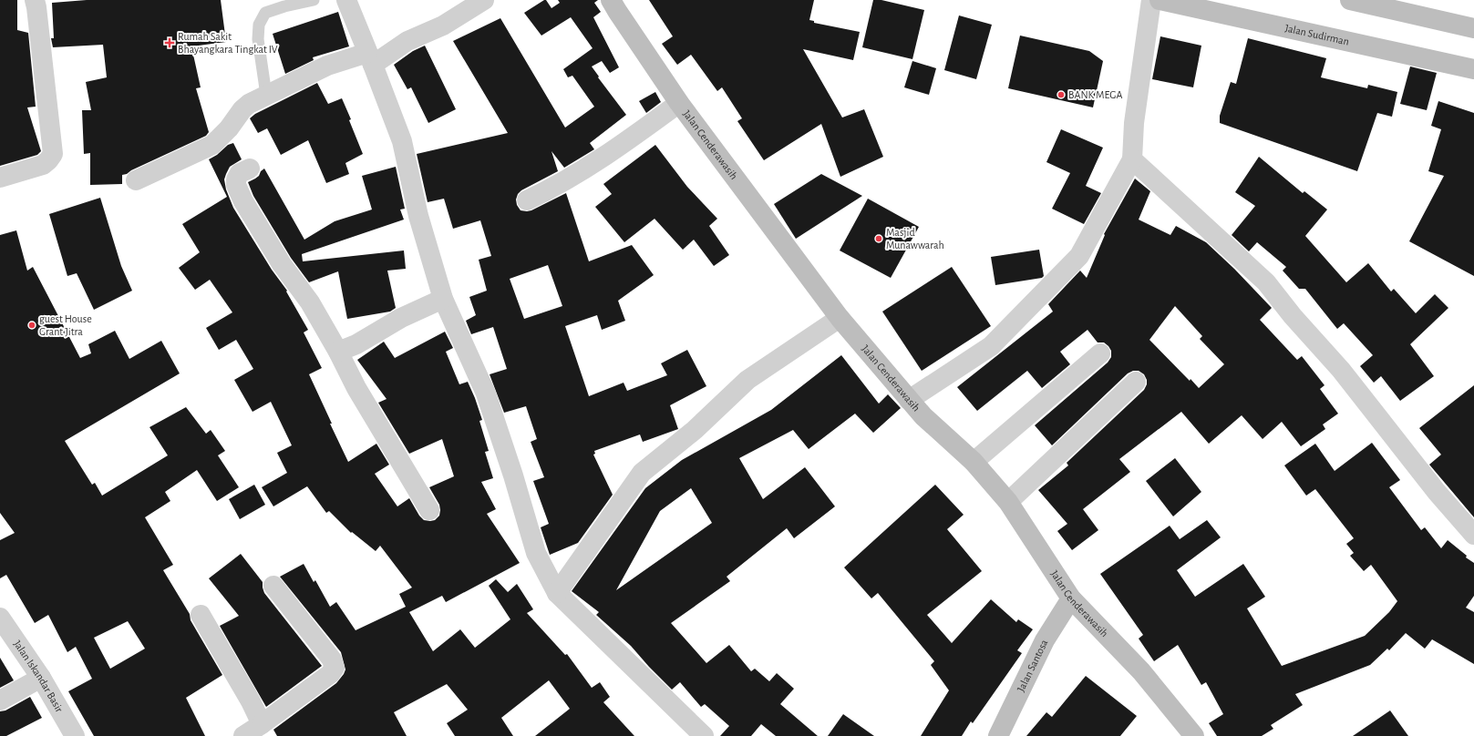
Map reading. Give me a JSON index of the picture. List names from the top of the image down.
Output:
{
  "streets": {
    "street": [
      "Jalan Sudirman",
      "Jalan Cenderawasih",
      "Jalan Santosa",
      "Jalan Iskandar Basir"
    ]
  },
  "crossings": [
    ["Jalan Cenderawasih", "Jalan Santosa"]
  ],
  "places": {
    "health": ["Rumah Sakit Bhayangkara Tingkat IV"],
    "other": ["BANK MEGA", "Masjid Munawwarah", "guest House Grant Jitra"]
  }
}
